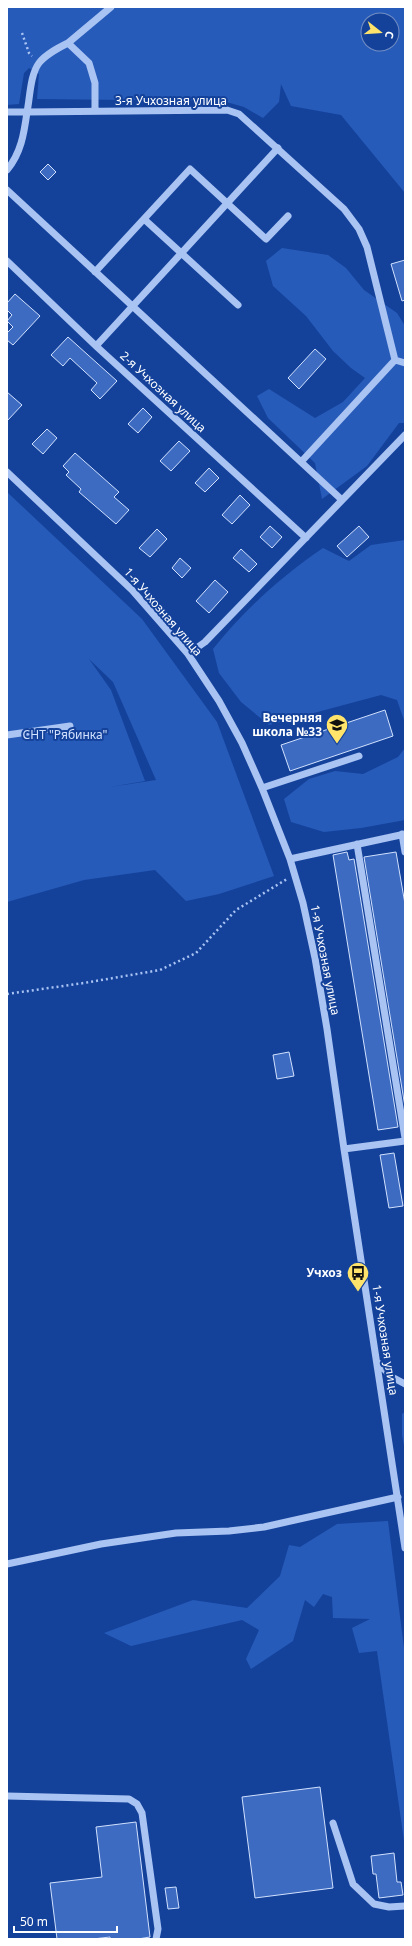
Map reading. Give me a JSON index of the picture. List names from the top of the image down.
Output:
{
  "streets": {
    "street": ["3-я Учхозная улица", "2-я Учхозная улица", "1-я Учхозная улица"]
  },
  "parks": ["СНТ \"Рябинка\""],
  "places": {
    "school or university": ["Вечерняя школа №33"],
    "bus stop": ["Учхоз"]
  },
  "scale_bar": "50 m",
  "north": "right"
}
